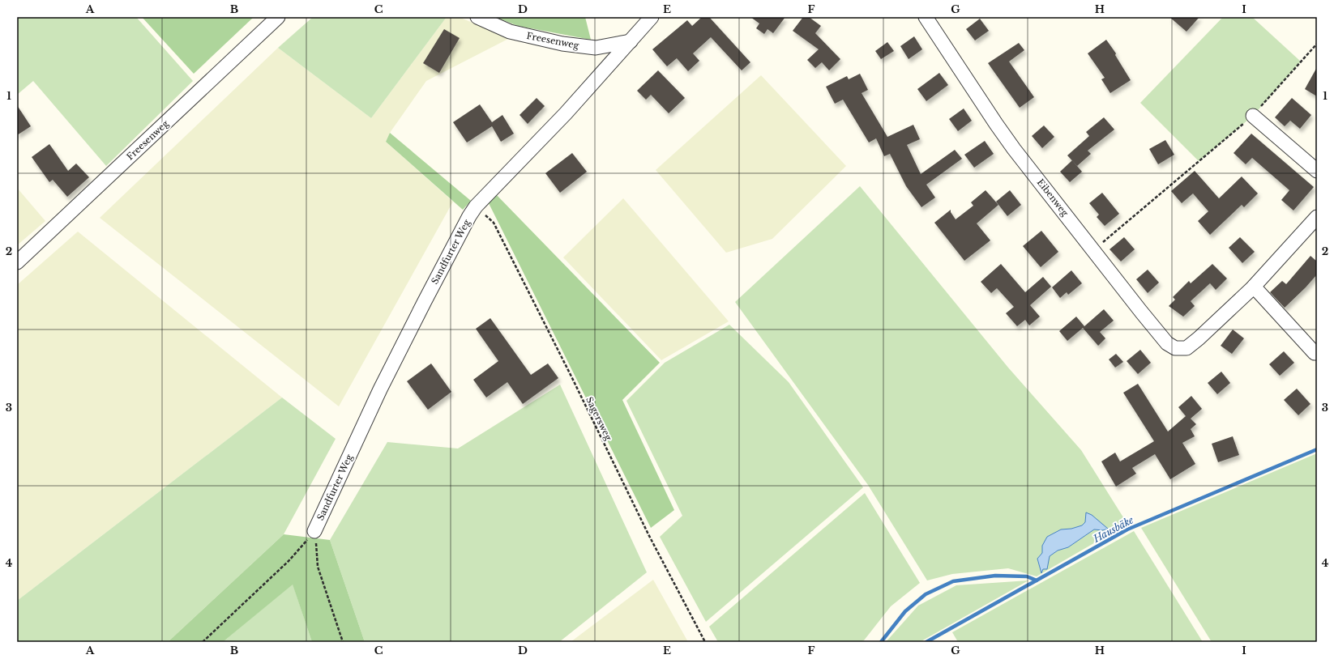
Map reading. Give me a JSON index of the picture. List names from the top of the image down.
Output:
{
  "streets": {
    "street": ["Freesenweg", "Eibenweg", "Sandfurter Weg"],
    "path": ["Sagersweg"]
  },
  "crossings": [
    ["Freesenweg", "Sandfurter Weg"],
    ["Sandfurter Weg", "Sagersweg"]
  ],
  "water": ["Hausbäke"],
  "grid": {
    "columns": [
      "A",
      "B",
      "C",
      "D",
      "E",
      "F",
      "G",
      "H",
      "I"
    ],
    "rows": [
      "1",
      "2",
      "3",
      "4"
    ]
  }
}
